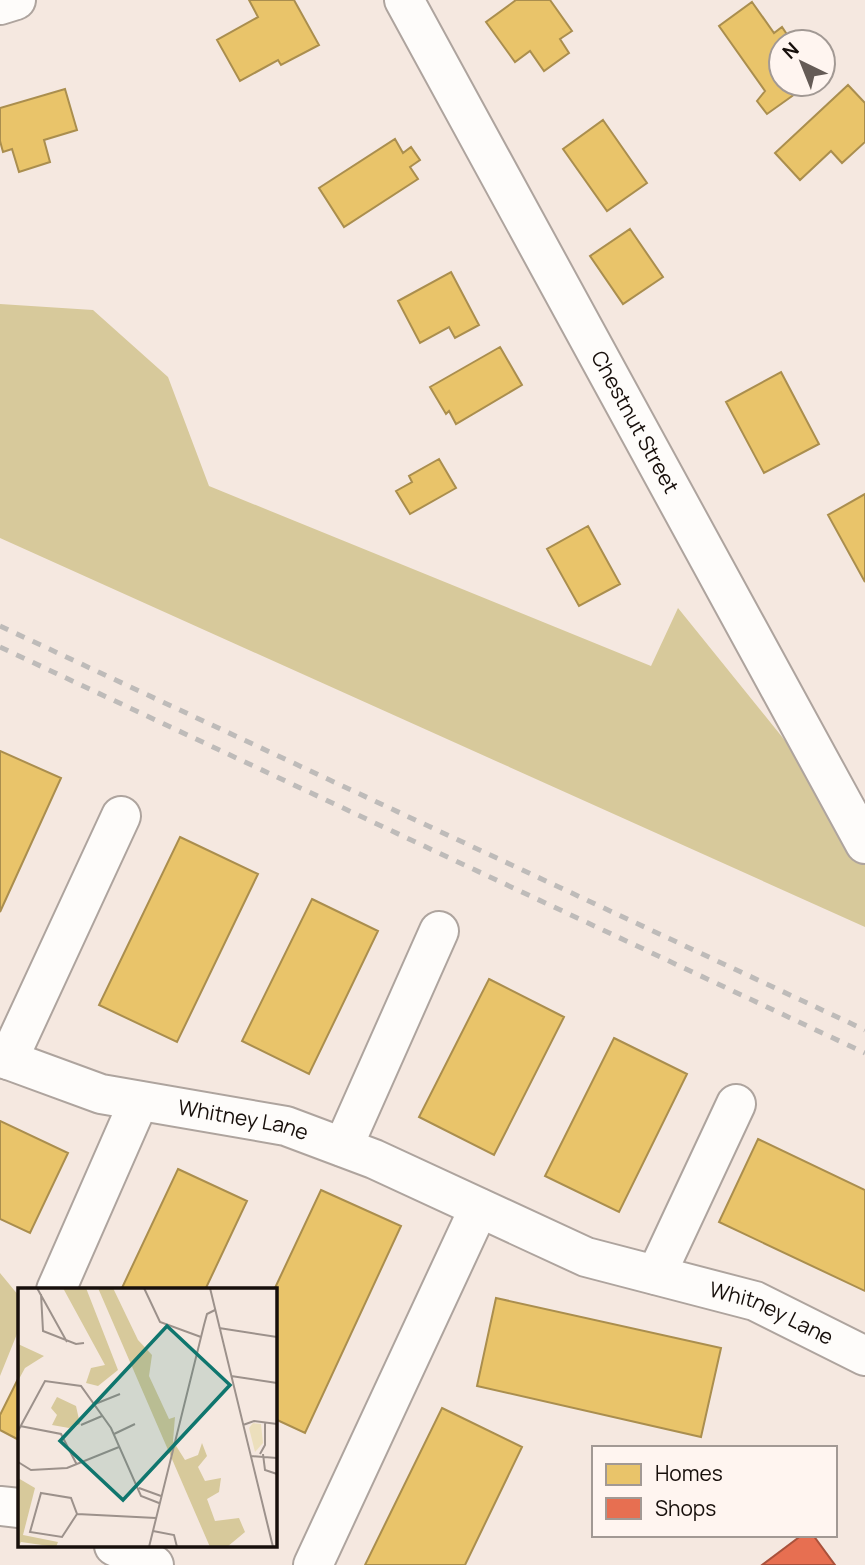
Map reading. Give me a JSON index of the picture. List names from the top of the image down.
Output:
{
  "streets": {
    "street": ["Chestnut Street", "Whitney Lane"]
  },
  "legend": ["Homes", "Shops"],
  "north": "top left"
}
